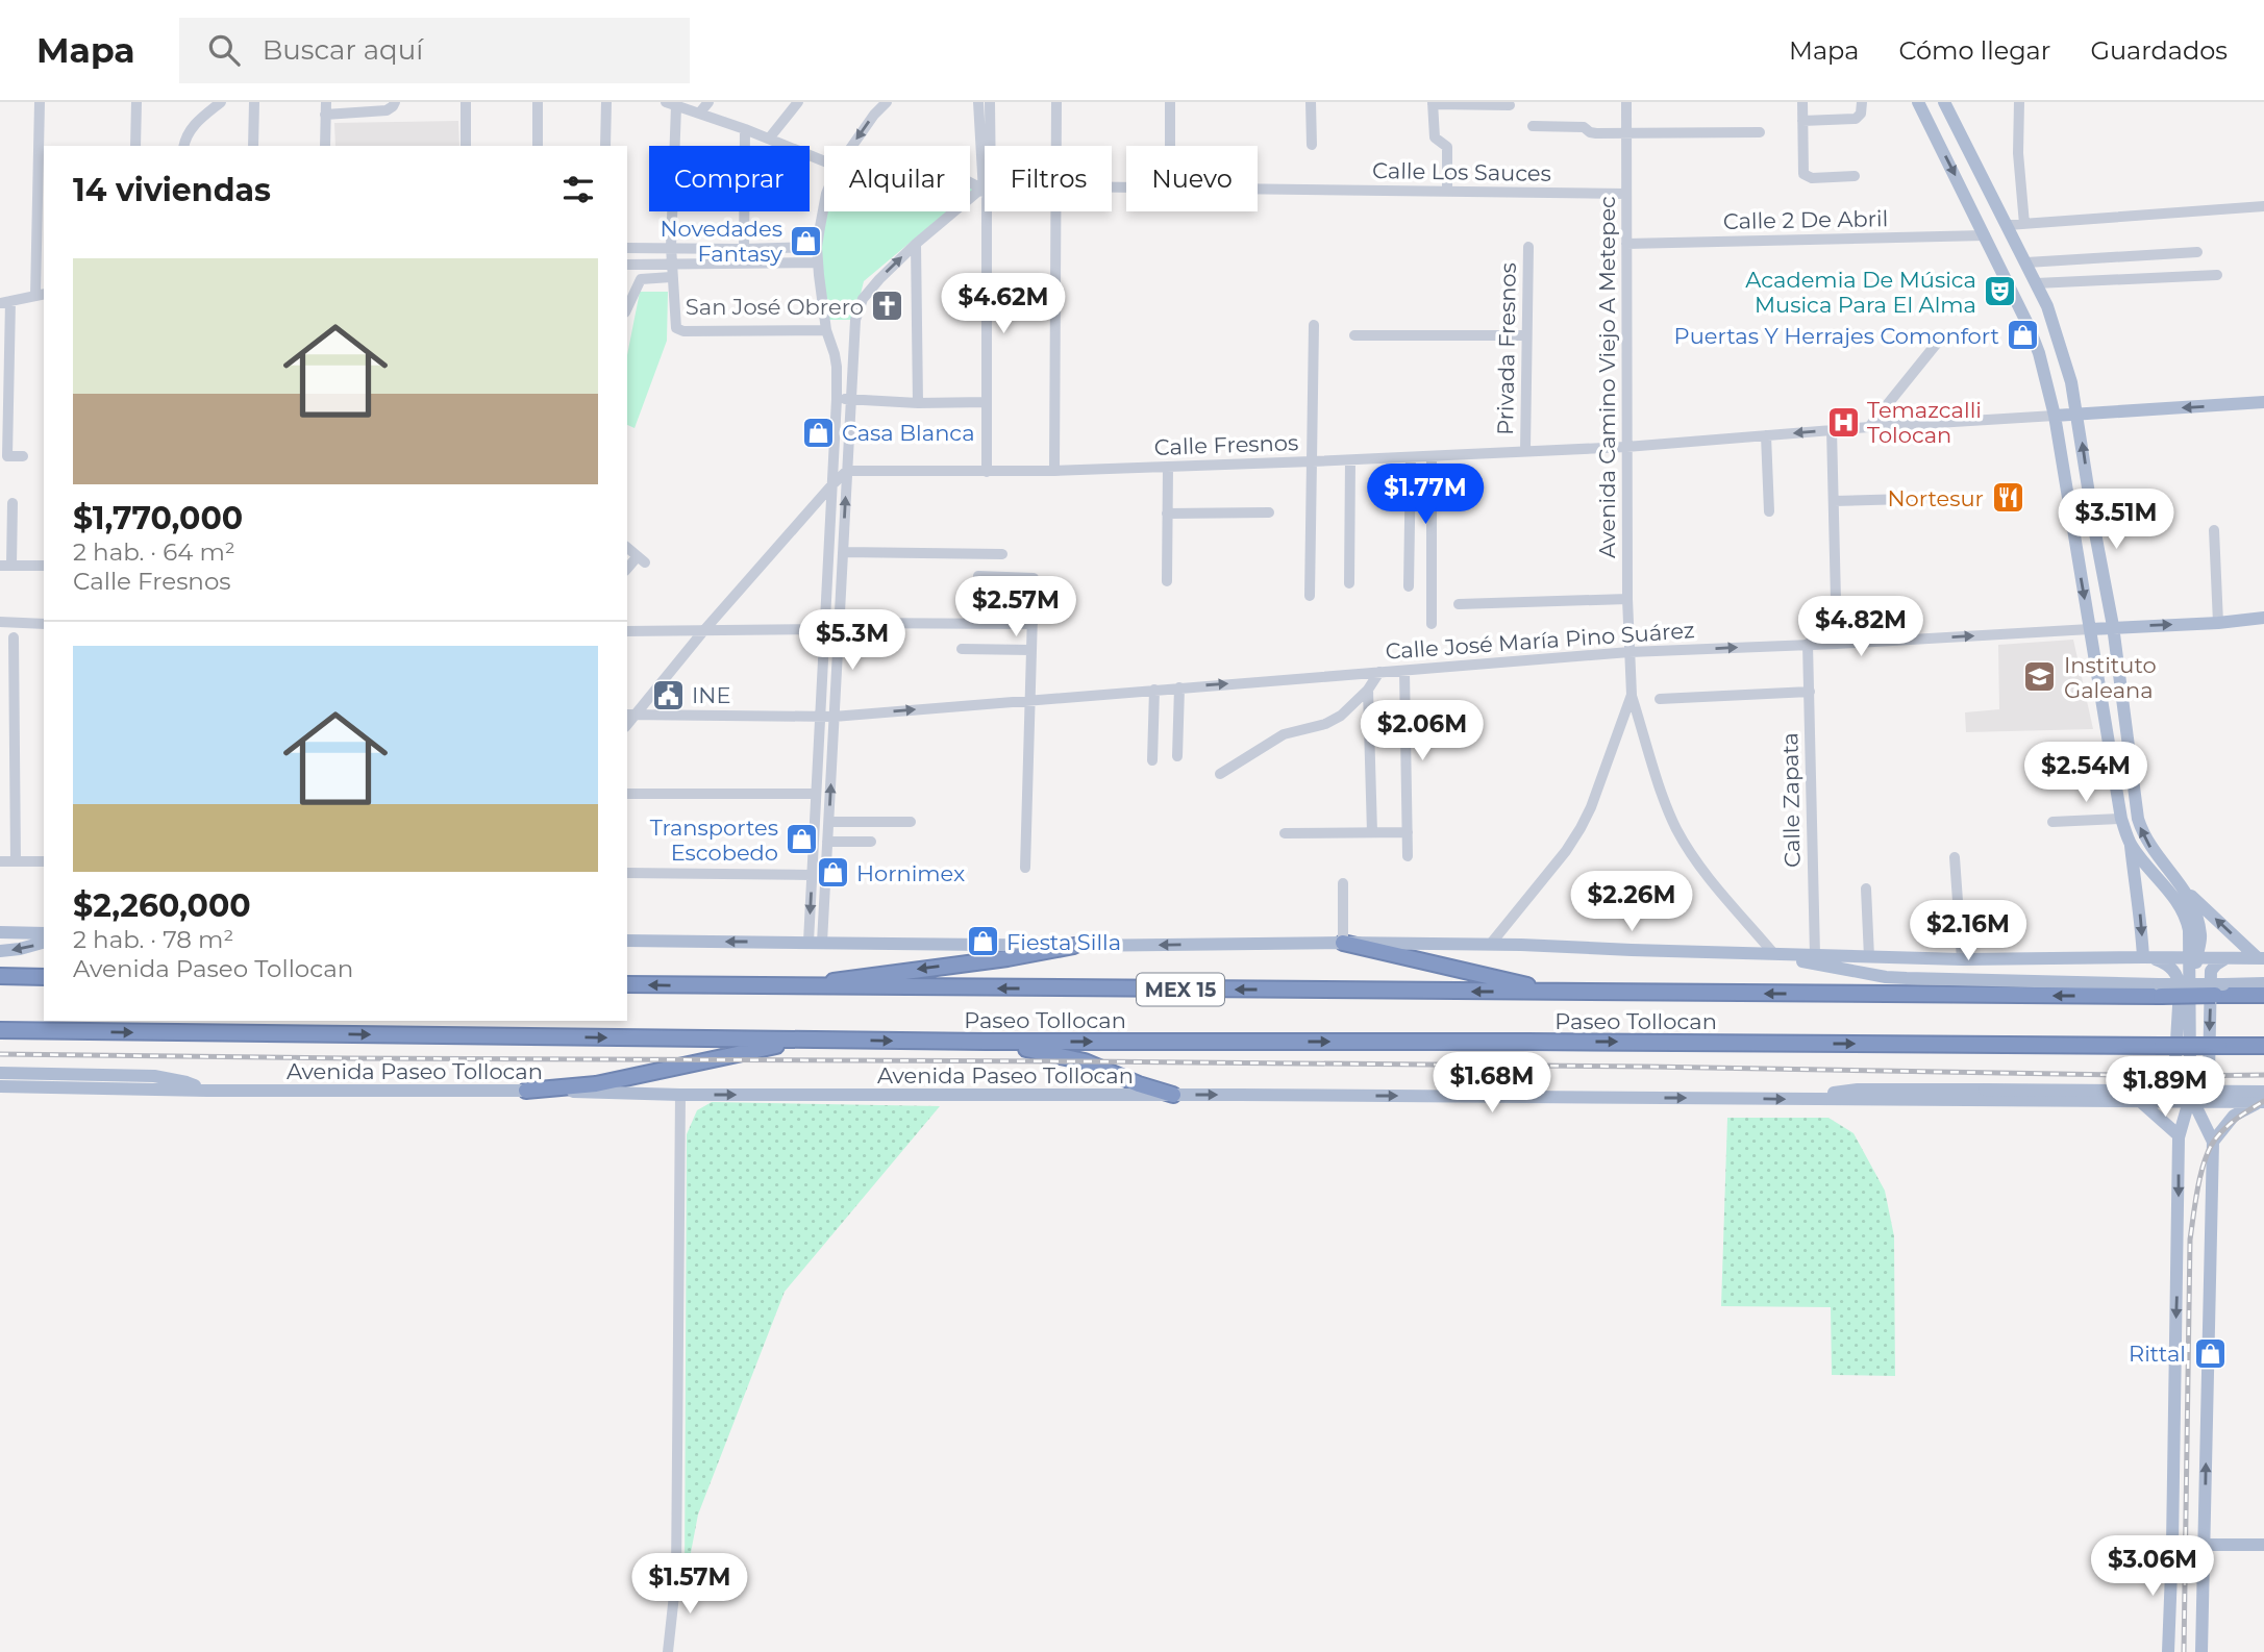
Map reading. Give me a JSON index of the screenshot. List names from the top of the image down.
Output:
{
  "streets": {
    "highway": ["MEX 15", "Paseo Tollocan"],
    "main road": ["Calle José María Pino Suárez", "Avenida Paseo Tollocan"],
    "street": [
      "Calle Los Sauces",
      "Calle 2 De Abril",
      "Privada Fresnos",
      "Avenida Camino Viejo A Metepec",
      "Calle Fresnos",
      "Calle Zapata"
    ]
  },
  "crossings": [
    ["Calle Los Sauces", "Avenida Camino Viejo A Metepec"],
    ["Calle 2 De Abril", "Avenida Camino Viejo A Metepec"],
    ["Privada Fresnos", "Calle Fresnos"],
    ["Avenida Camino Viejo A Metepec", "Calle Fresnos"],
    ["Avenida Camino Viejo A Metepec", "Calle José María Pino Suárez"],
    ["Calle José María Pino Suárez", "Calle Zapata"]
  ],
  "one_way": ["Calle José María Pino Suárez", "Avenida Paseo Tollocan"],
  "places": {
    "shop": [
      "Novedades Fantasy",
      "Puertas Y Herrajes Comonfort",
      "Casa Blanca",
      "Transportes Escobedo",
      "Hornimex",
      "Fiesta Silla",
      "Rittal"
    ],
    "theatre": ["Academia De Música Musica Para El Alma"],
    "church": ["San José Obrero"],
    "hospital": ["Temazcalli Tolocan"],
    "restaurant": ["Nortesur"],
    "school or university": ["Instituto Galeana"],
    "public building": ["INE"]
  },
  "page": {
    "header": "Mapa",
    "search": "Buscar aquí",
    "nav": ["Mapa", "Cómo llegar", "Guardados"],
    "chip": [
      "Comprar",
      "Alquilar",
      "Filtros",
      "Nuevo"
    ],
    "heading": "14 viviendas",
    "list": [
      {
        "name": "$1,770,000",
        "note": "2 hab. · 64 m² · Calle Fresnos"
      },
      {
        "name": "$2,260,000",
        "note": "2 hab. · 78 m² · Avenida Paseo Tollocan"
      }
    ],
    "price": [
      "$4.62M",
      "$1.77M",
      "$3.51M",
      "$2.57M",
      "$4.82M",
      "$5.3M",
      "$2.06M",
      "$2.54M",
      "$2.26M",
      "$2.16M",
      "$1.68M",
      "$1.89M",
      "$3.06M",
      "$1.57M"
    ]
  }
}
